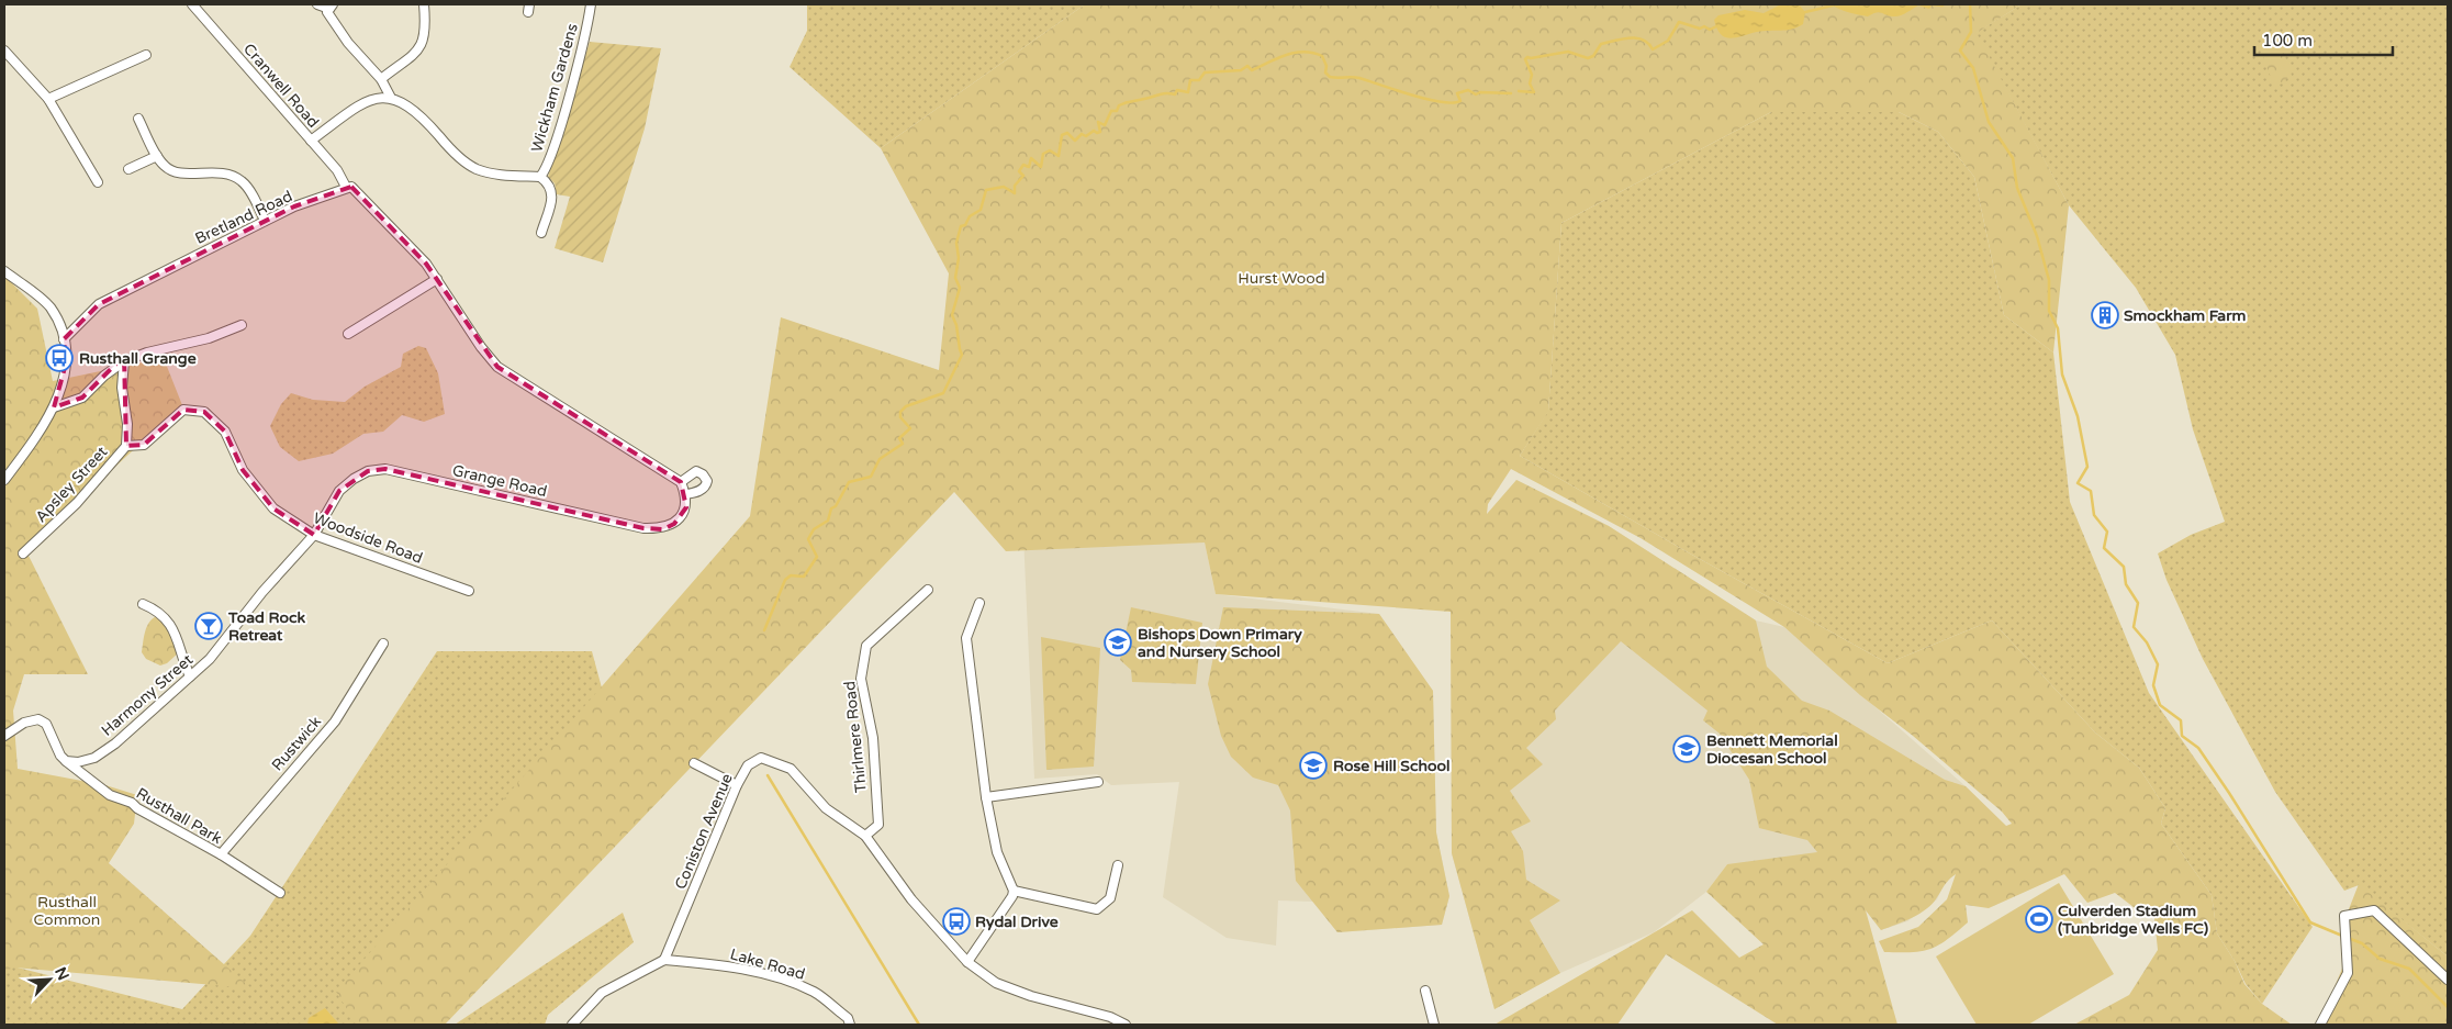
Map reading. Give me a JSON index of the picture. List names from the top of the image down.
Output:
{
  "streets": {
    "street": [
      "Cranwell Road",
      "Wickham Gardens",
      "Bretland Road",
      "Grange Road",
      "Apsley Street",
      "Woodside Road",
      "Harmony Street",
      "Thirlmere Road",
      "Rustwick",
      "Rusthall Park",
      "Coniston Avenue",
      "Lake Road"
    ]
  },
  "crossings": [
    ["Cranwell Road", "Bretland Road"],
    ["Grange Road", "Woodside Road"],
    ["Grange Road", "Harmony Street"],
    ["Apsley Street", "Woodside Road"],
    ["Woodside Road", "Harmony Street"],
    ["Harmony Street", "Rusthall Park"],
    ["Thirlmere Road", "Coniston Avenue"],
    ["Rustwick", "Rusthall Park"],
    ["Coniston Avenue", "Lake Road"]
  ],
  "parks": ["Hurst Wood", "Rusthall Common"],
  "places": {
    "building": ["Smockham Farm"],
    "bus stop": ["Rusthall Grange", "Rydal Drive"],
    "bar": ["Toad Rock Retreat"],
    "school or university": ["Bishops Down Primary and Nursery School", "Bennett Memorial Diocesan School", "Rose Hill School"],
    "sports": ["Culverden Stadium (Tunbridge Wells FC)"]
  },
  "scale_bar": "100 m",
  "north": "top right"
}
